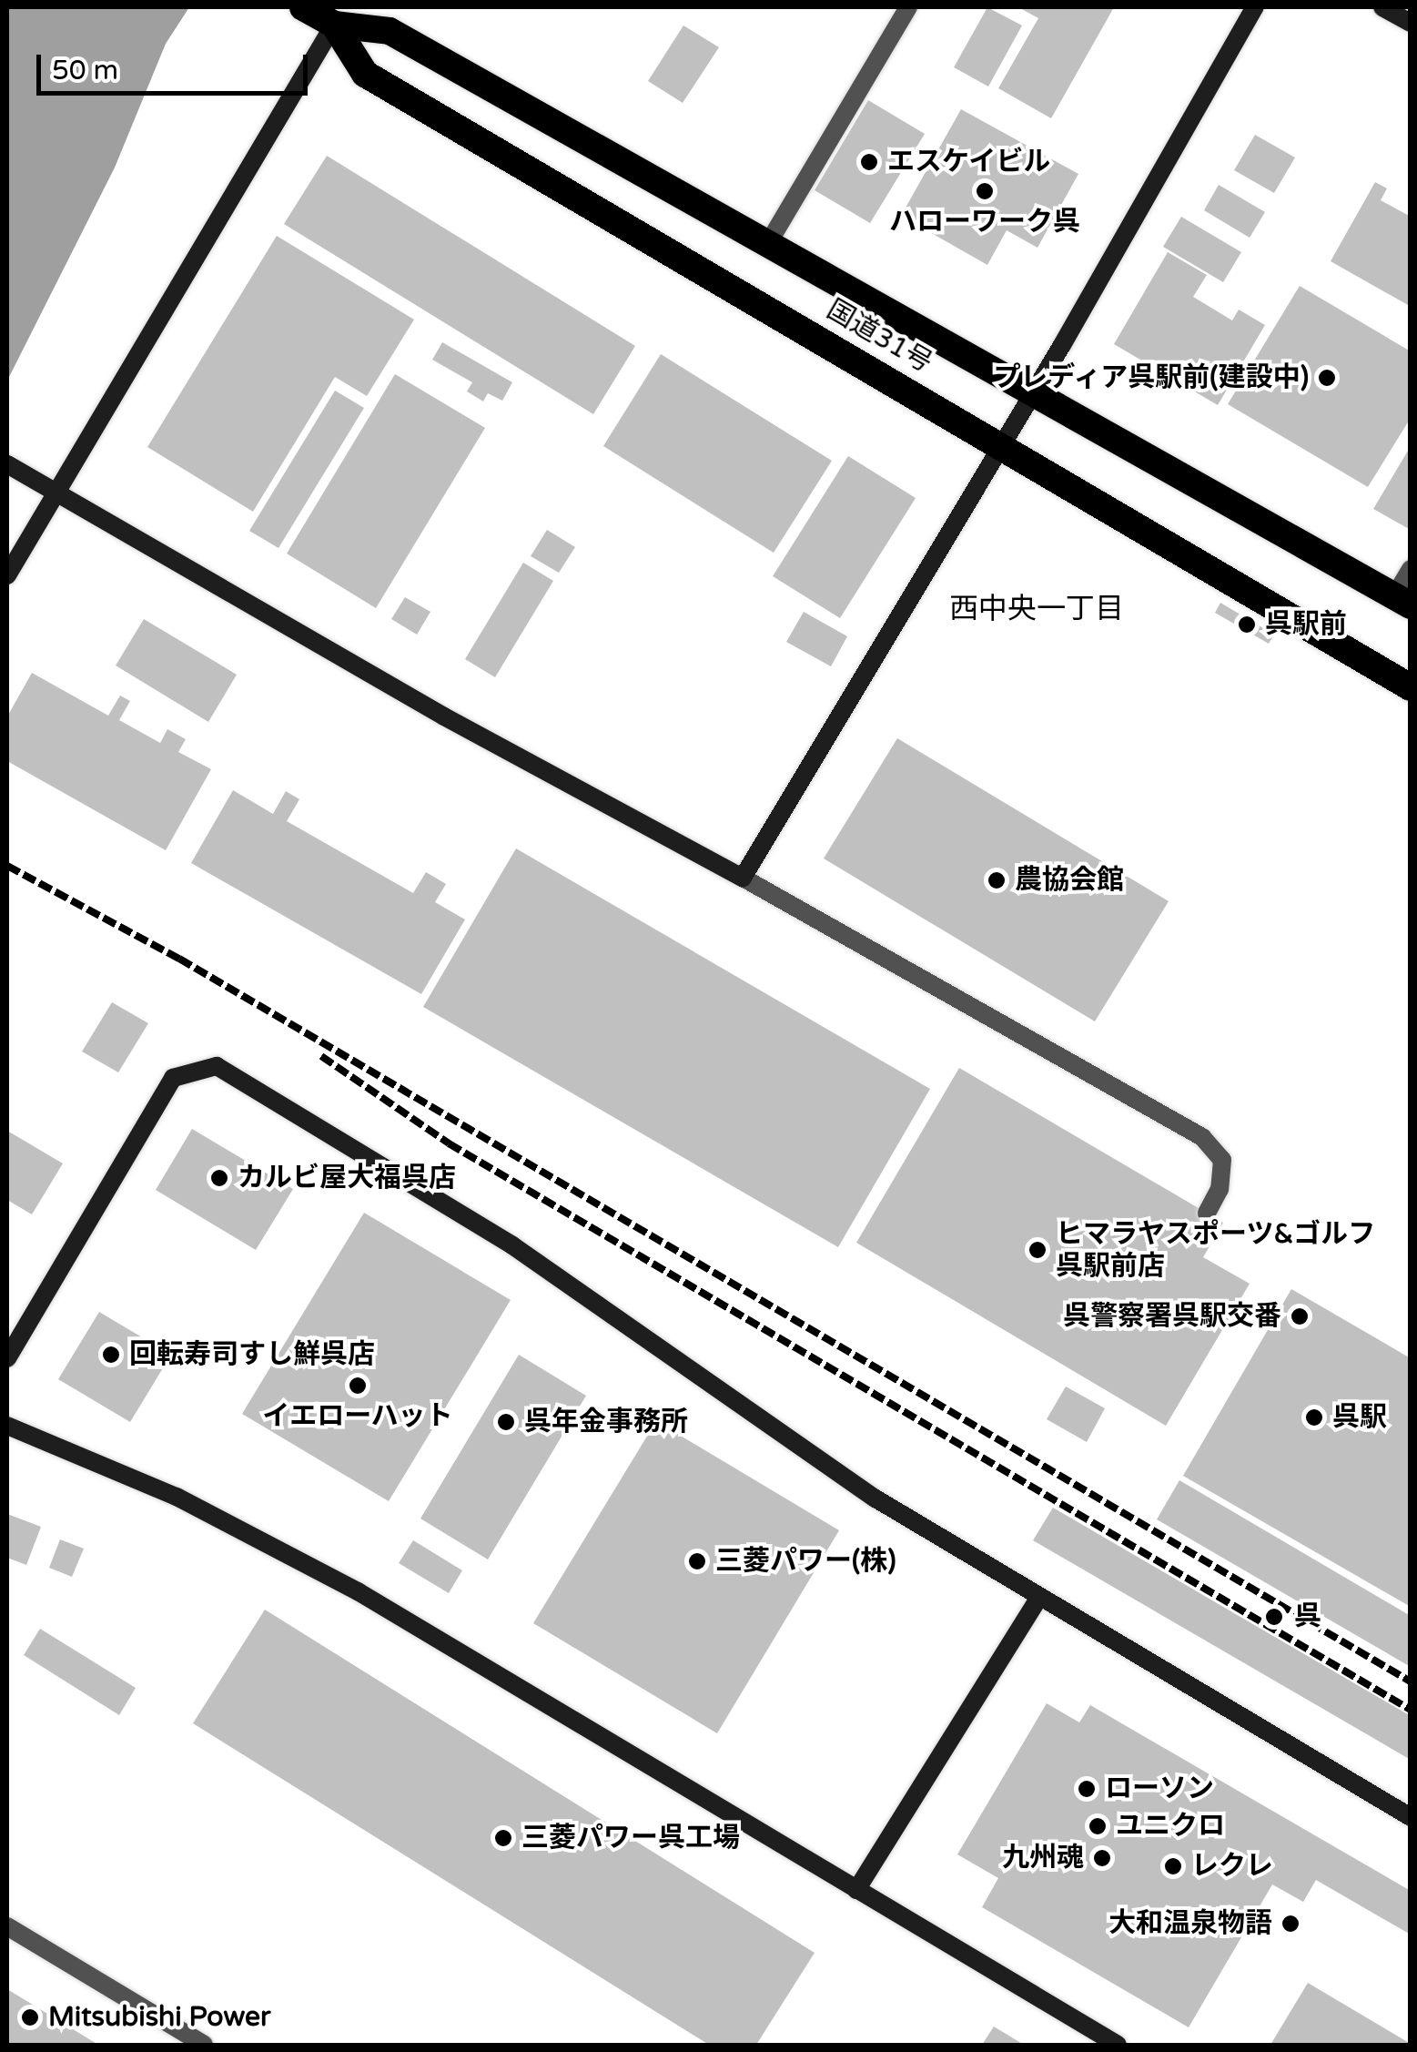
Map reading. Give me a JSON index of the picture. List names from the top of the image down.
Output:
{
  "streets": {
    "highway": ["国道31号"]
  },
  "districts": ["西中央一丁目"],
  "places": [
    "エスケイビル",
    "ハローワーク呉",
    "プレディア呉駅前(建設中)",
    "呉駅前",
    "農協会館",
    "カルビ屋大福呉店",
    "ヒマラヤスポーツ&ゴルフ 呉駅前店",
    "呉警察署呉駅交番",
    "回転寿司すし鮮呉店",
    "イエローハット",
    "呉駅",
    "呉年金事務所",
    "三菱パワー(株)",
    "呉",
    "ローソン",
    "ユニクロ",
    "三菱パワー呉工場",
    "九州魂",
    "レクレ",
    "大和温泉物語",
    "Mitsubishi Power"
  ],
  "scale_bar": "50 m"
}
